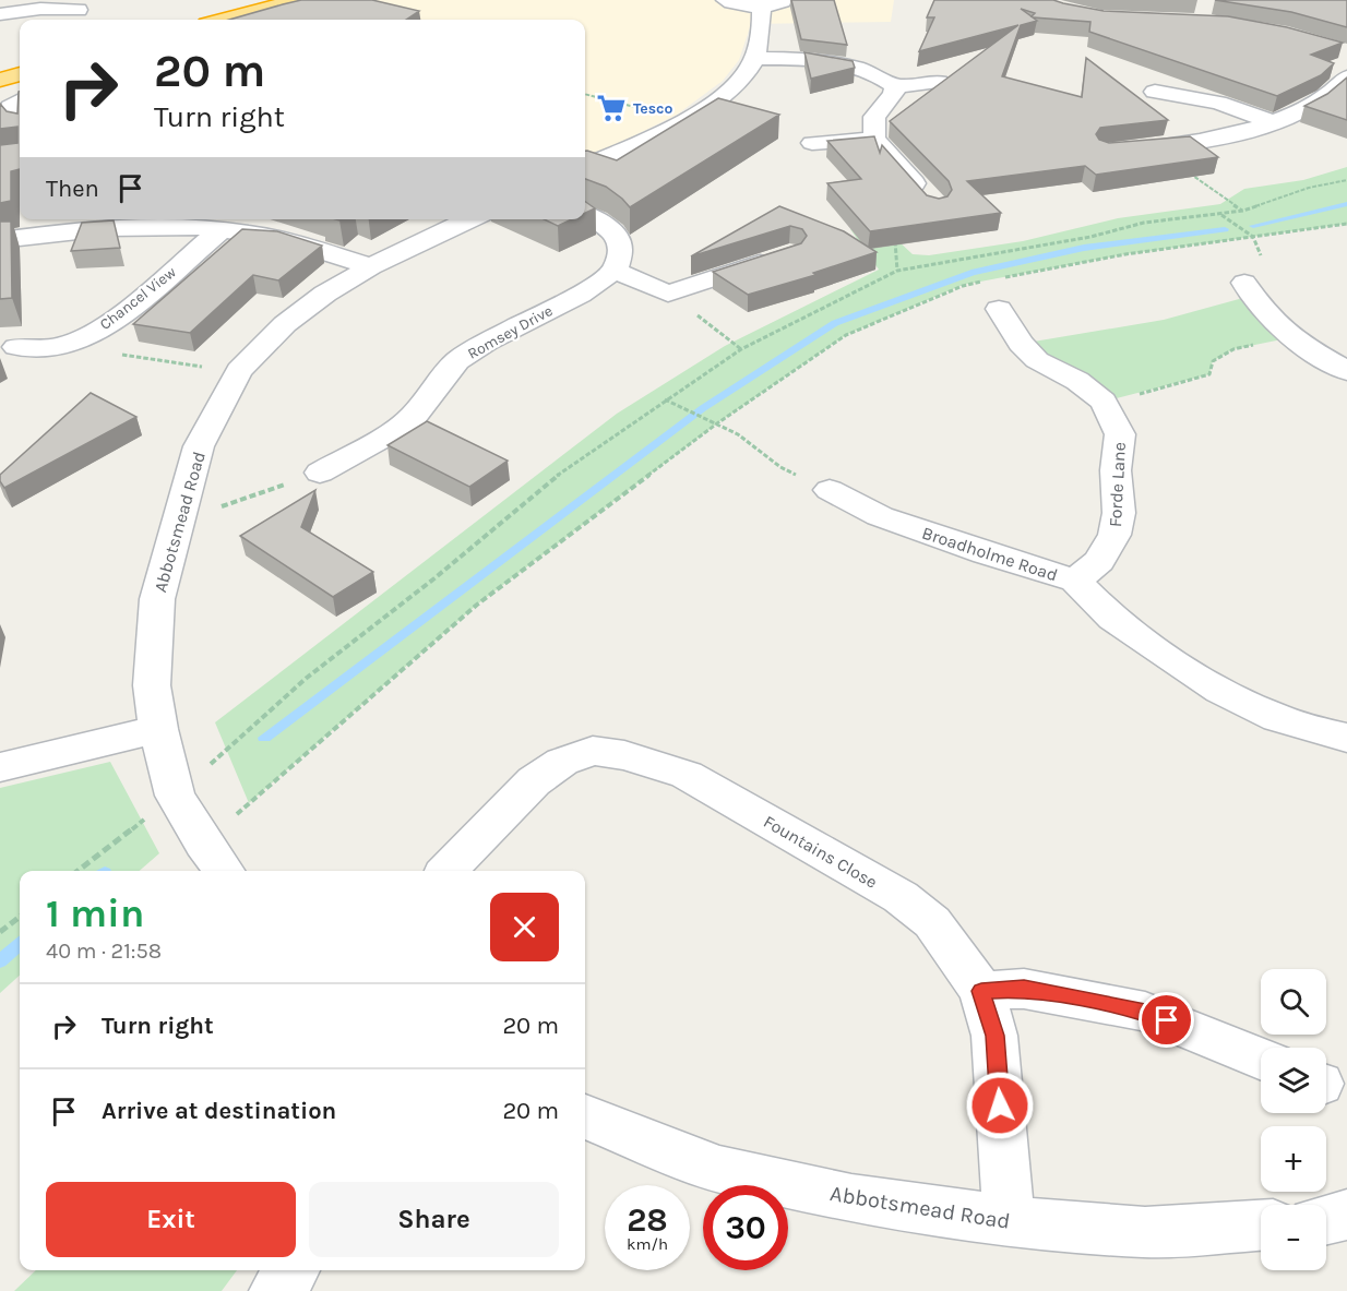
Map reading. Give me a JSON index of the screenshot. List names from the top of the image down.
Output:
{
  "streets": {
    "street": [
      "Chancel View",
      "Romsey Drive",
      "Forde Lane",
      "Abbotsmead Road",
      "Broadholme Road",
      "Fountains Close"
    ]
  },
  "crossings": [
    ["Forde Lane", "Broadholme Road"],
    ["Abbotsmead Road", "Fountains Close"]
  ],
  "places": {
    "supermarket": ["Tesco"]
  },
  "page": {
    "turn": ["20 m", "Turn right"],
    "then": "Then",
    "heading": ["1 min", "40 m · 21:58"],
    "map_buttons": ["+", "−"],
    "list": [
      {
        "name": "Turn right",
        "value": "20 m"
      },
      {
        "name": "Arrive at destination",
        "value": "20 m"
      }
    ],
    "buttons": ["Exit", "Share"],
    "speed": "28 km/h",
    "limit": "30"
  }
}
